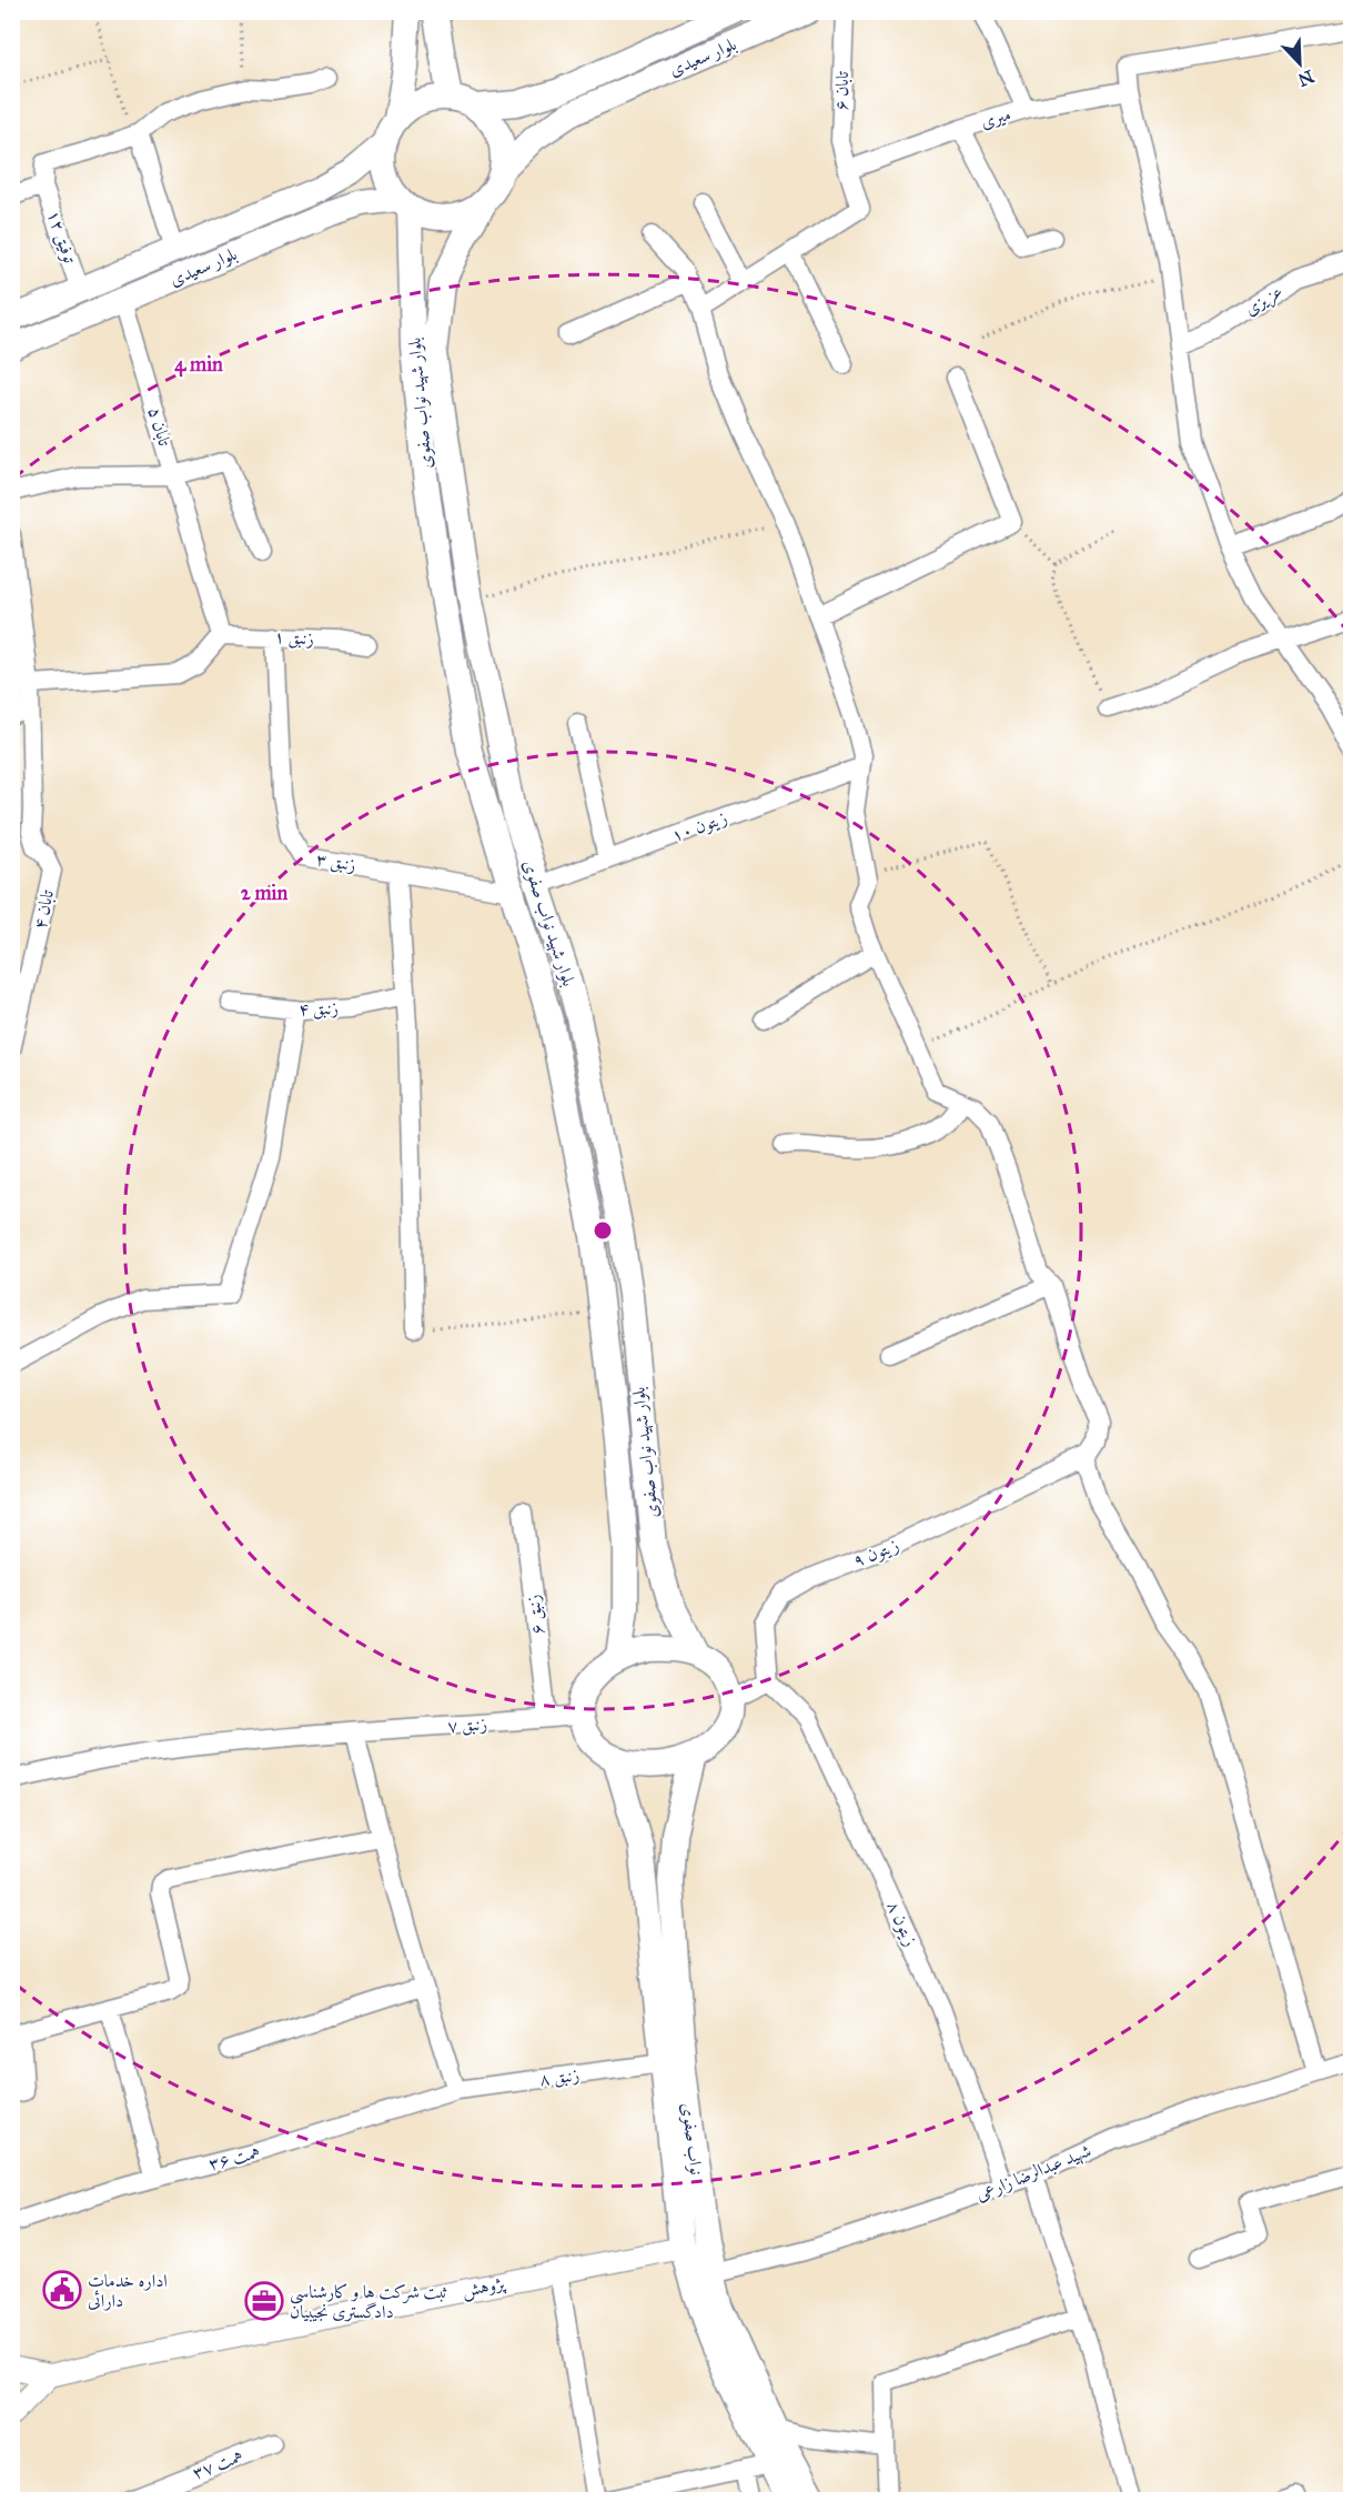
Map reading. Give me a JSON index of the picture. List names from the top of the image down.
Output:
{
  "streets": {
    "main road": ["بلوار سعیدی", "بلوار شهید نواب صفوی", "نواب صفوی"],
    "street": [
      "تابان ۶",
      "میری",
      "توفیق ۱۲",
      "عزیزی",
      "تابان ۵",
      "زنبق ۱",
      "زیتون ۱۰",
      "زنبق ۳",
      "تابان ۴",
      "زنبق ۴",
      "زیتون ۹",
      "زنبق ۶",
      "زنبق ۷",
      "زیتون ۸",
      "زنبق ۸",
      "همت ۳۶",
      "شهید عبدالرضا زارعی",
      "پژوهش",
      "همت ۳۷"
    ]
  },
  "crossings": [
    ["بلوار سعیدی", "توفیق ۱۲"],
    ["بلوار سعیدی", "بلوار شهید نواب صفوی"],
    ["بلوار سعیدی", "تابان ۵"],
    ["تابان ۶", "میری"],
    ["بلوار شهید نواب صفوی", "زیتون ۱۰"],
    ["بلوار شهید نواب صفوی", "زنبق ۳"],
    ["بلوار شهید نواب صفوی", "زنبق ۷"],
    ["بلوار شهید نواب صفوی", "نواب صفوی"],
    ["تابان ۵", "زنبق ۱"],
    ["زنبق ۱", "زنبق ۳"],
    ["زیتون ۹", "زیتون ۸"],
    ["زنبق ۶", "زنبق ۷"],
    ["زنبق ۷", "نواب صفوی"],
    ["زیتون ۸", "شهید عبدالرضا زارعی"],
    ["زنبق ۸", "نواب صفوی"],
    ["زنبق ۸", "همت ۳۶"],
    ["نواب صفوی", "شهید عبدالرضا زارعی"],
    ["نواب صفوی", "پژوهش"]
  ],
  "places": {
    "public building": ["اداره خدمات دارائی"],
    "office": ["ثبت شرکت ها و کارشناسی دادگستری نجیبیان"]
  },
  "north": "bottom right",
  "rings": ["4 min", "2 min"]
}
